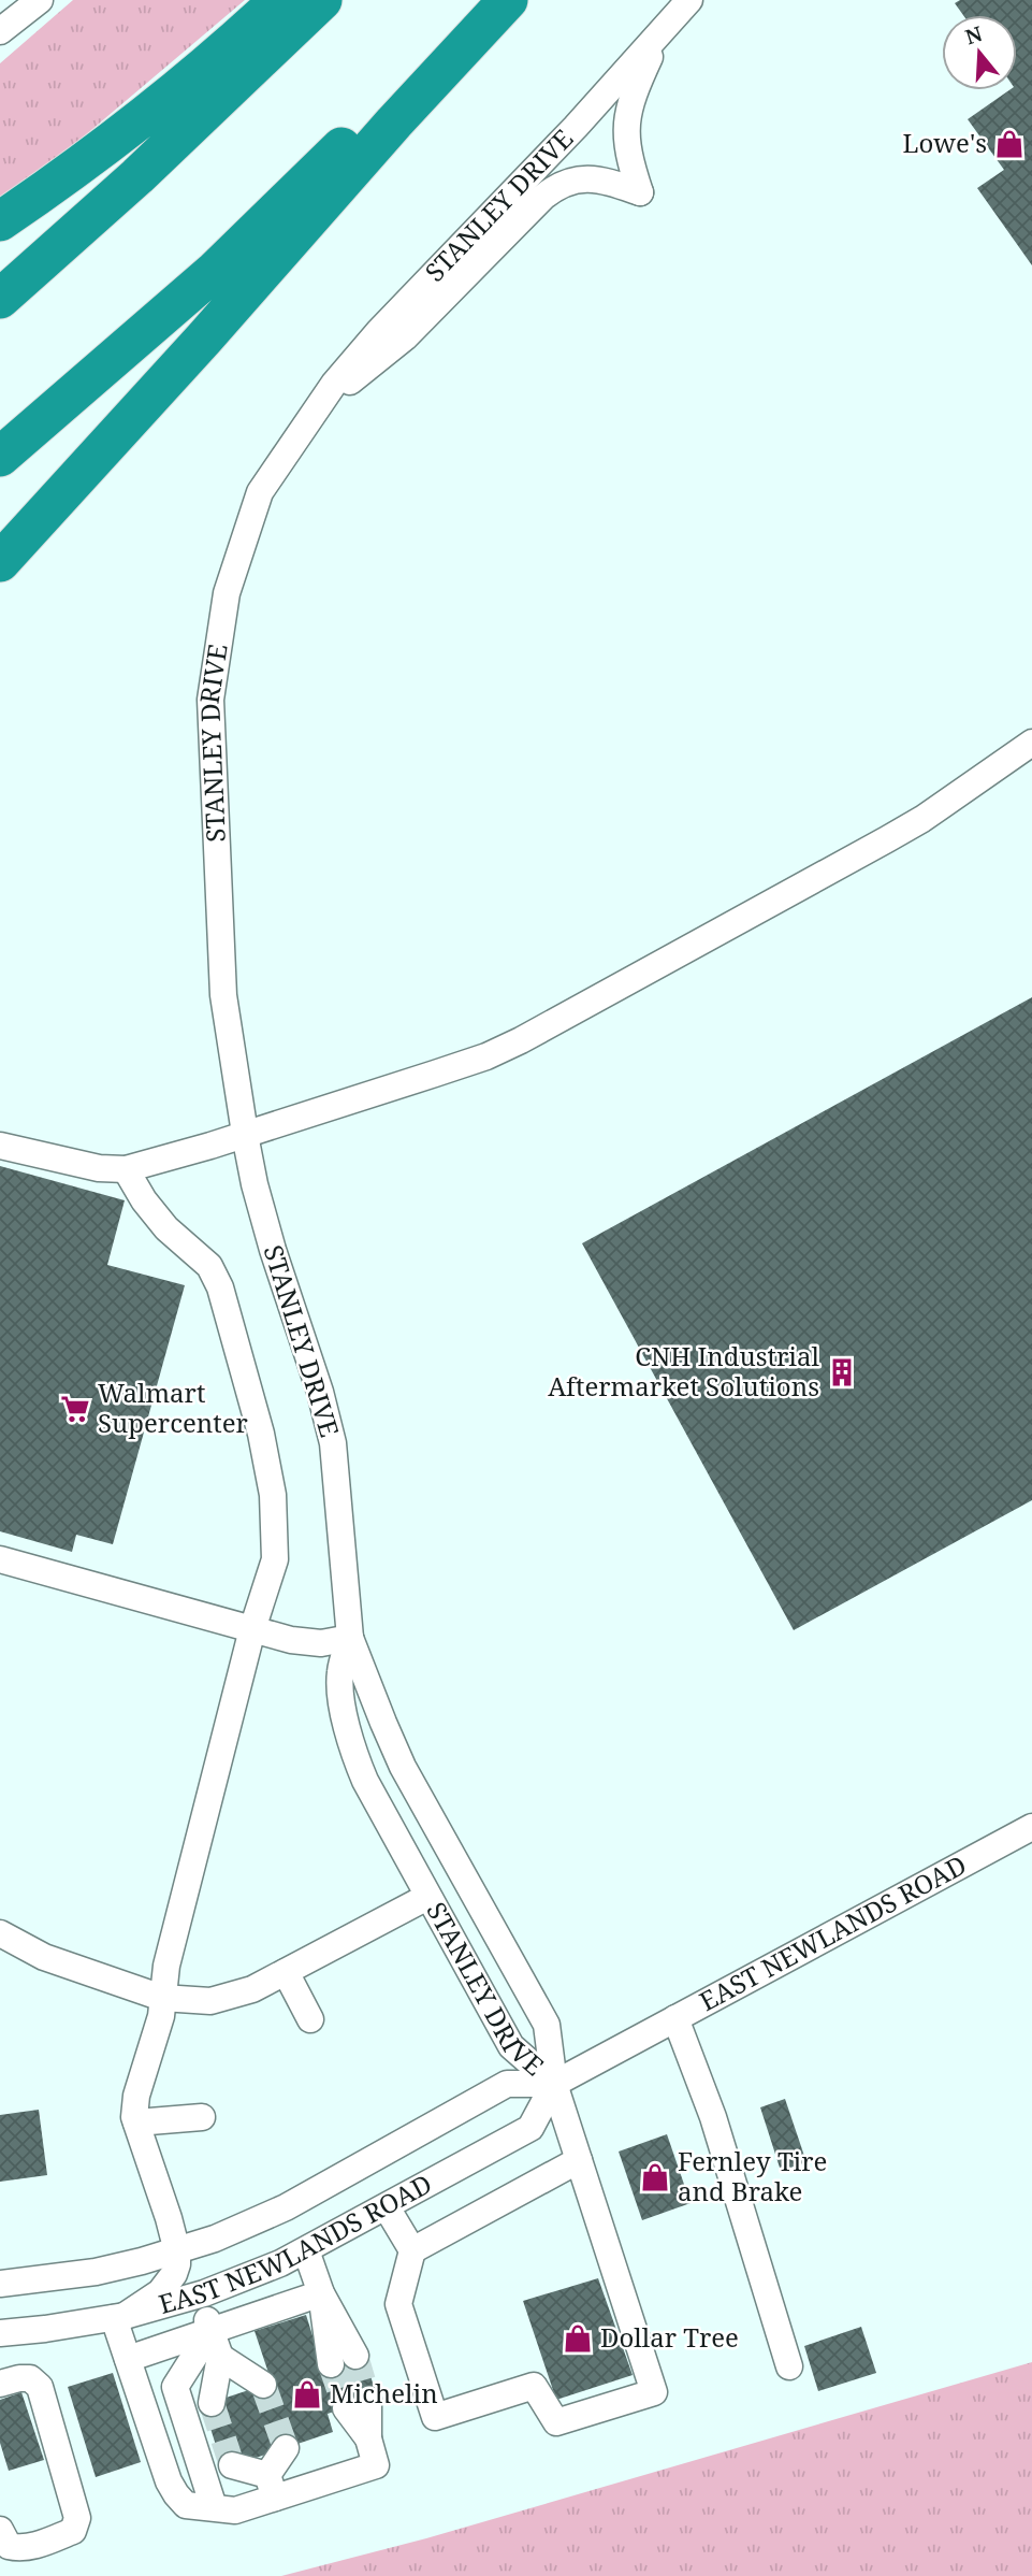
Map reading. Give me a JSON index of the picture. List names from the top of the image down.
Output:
{
  "streets": {
    "street": ["STANLEY DRIVE", "EAST NEWLANDS ROAD"]
  },
  "crossings": [
    ["STANLEY DRIVE", "EAST NEWLANDS ROAD"]
  ],
  "places": {
    "shop": [
      "Lowe's",
      "Fernley Tire and Brake",
      "Dollar Tree",
      "Michelin"
    ],
    "building": ["CNH Industrial Aftermarket Solutions"],
    "supermarket": ["Walmart Supercenter"]
  },
  "north": "top"
}
